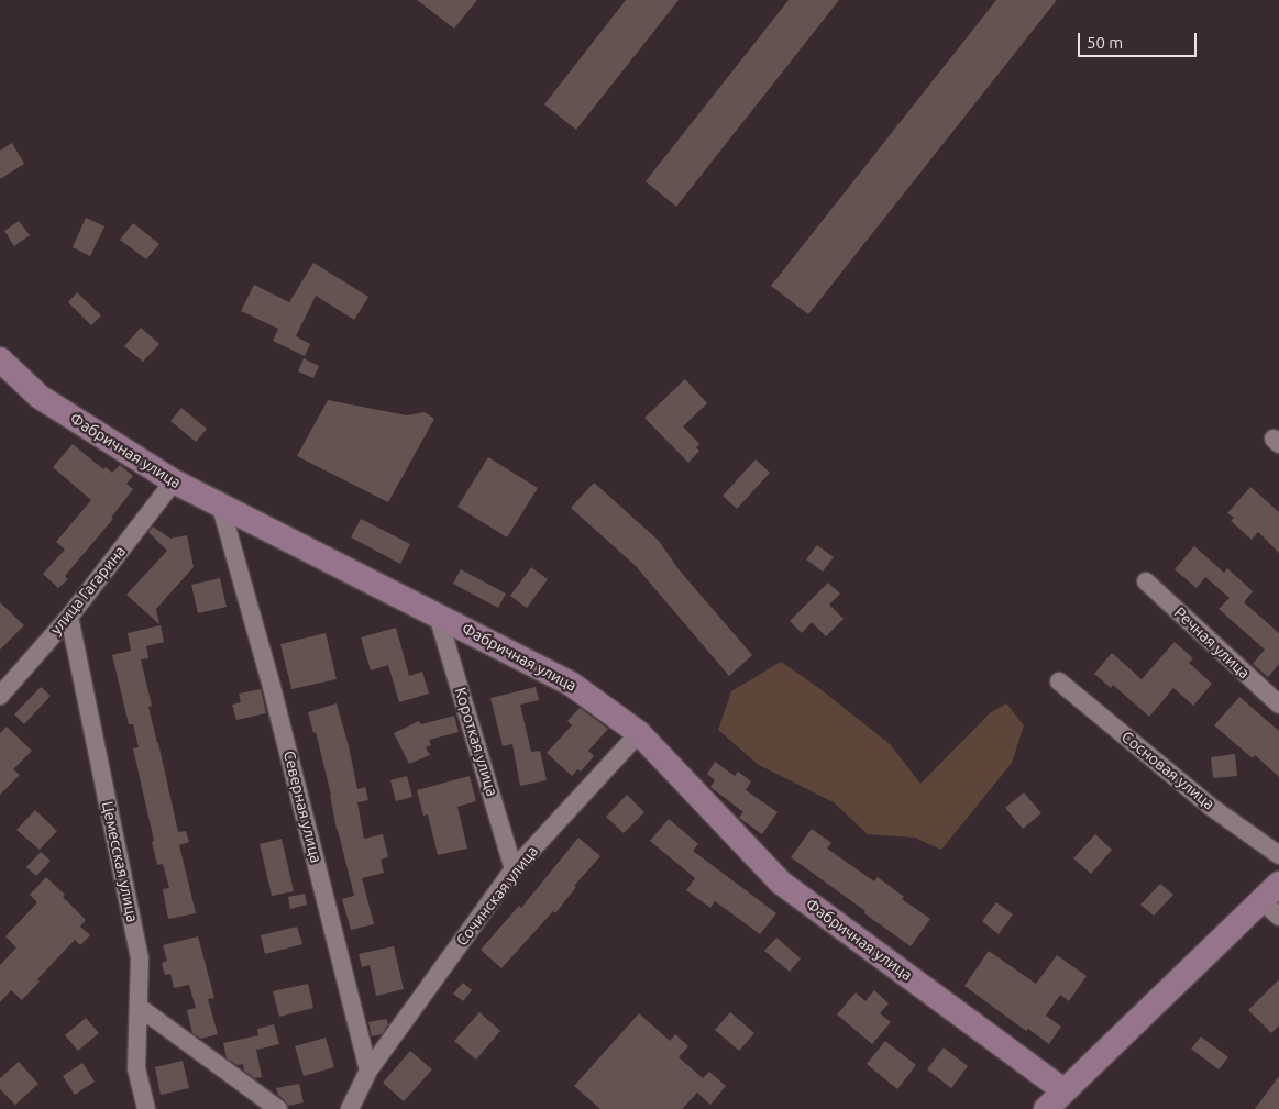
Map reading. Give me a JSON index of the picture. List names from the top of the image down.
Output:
{
  "streets": {
    "street": [
      "Фабричная улица",
      "улица Гагарина",
      "Речная улица",
      "Короткая улица",
      "Сосновая улица",
      "Северная улица",
      "Цемесская улица",
      "Сочинская улица"
    ]
  },
  "crossings": [
    ["Фабричная улица", "улица Гагарина"],
    ["Фабричная улица", "Короткая улица"],
    ["Фабричная улица", "Северная улица"],
    ["Фабричная улица", "Сочинская улица"],
    ["улица Гагарина", "Цемесская улица"],
    ["Короткая улица", "Сочинская улица"],
    ["Северная улица", "Сочинская улица"]
  ],
  "scale_bar": "50 m"
}
